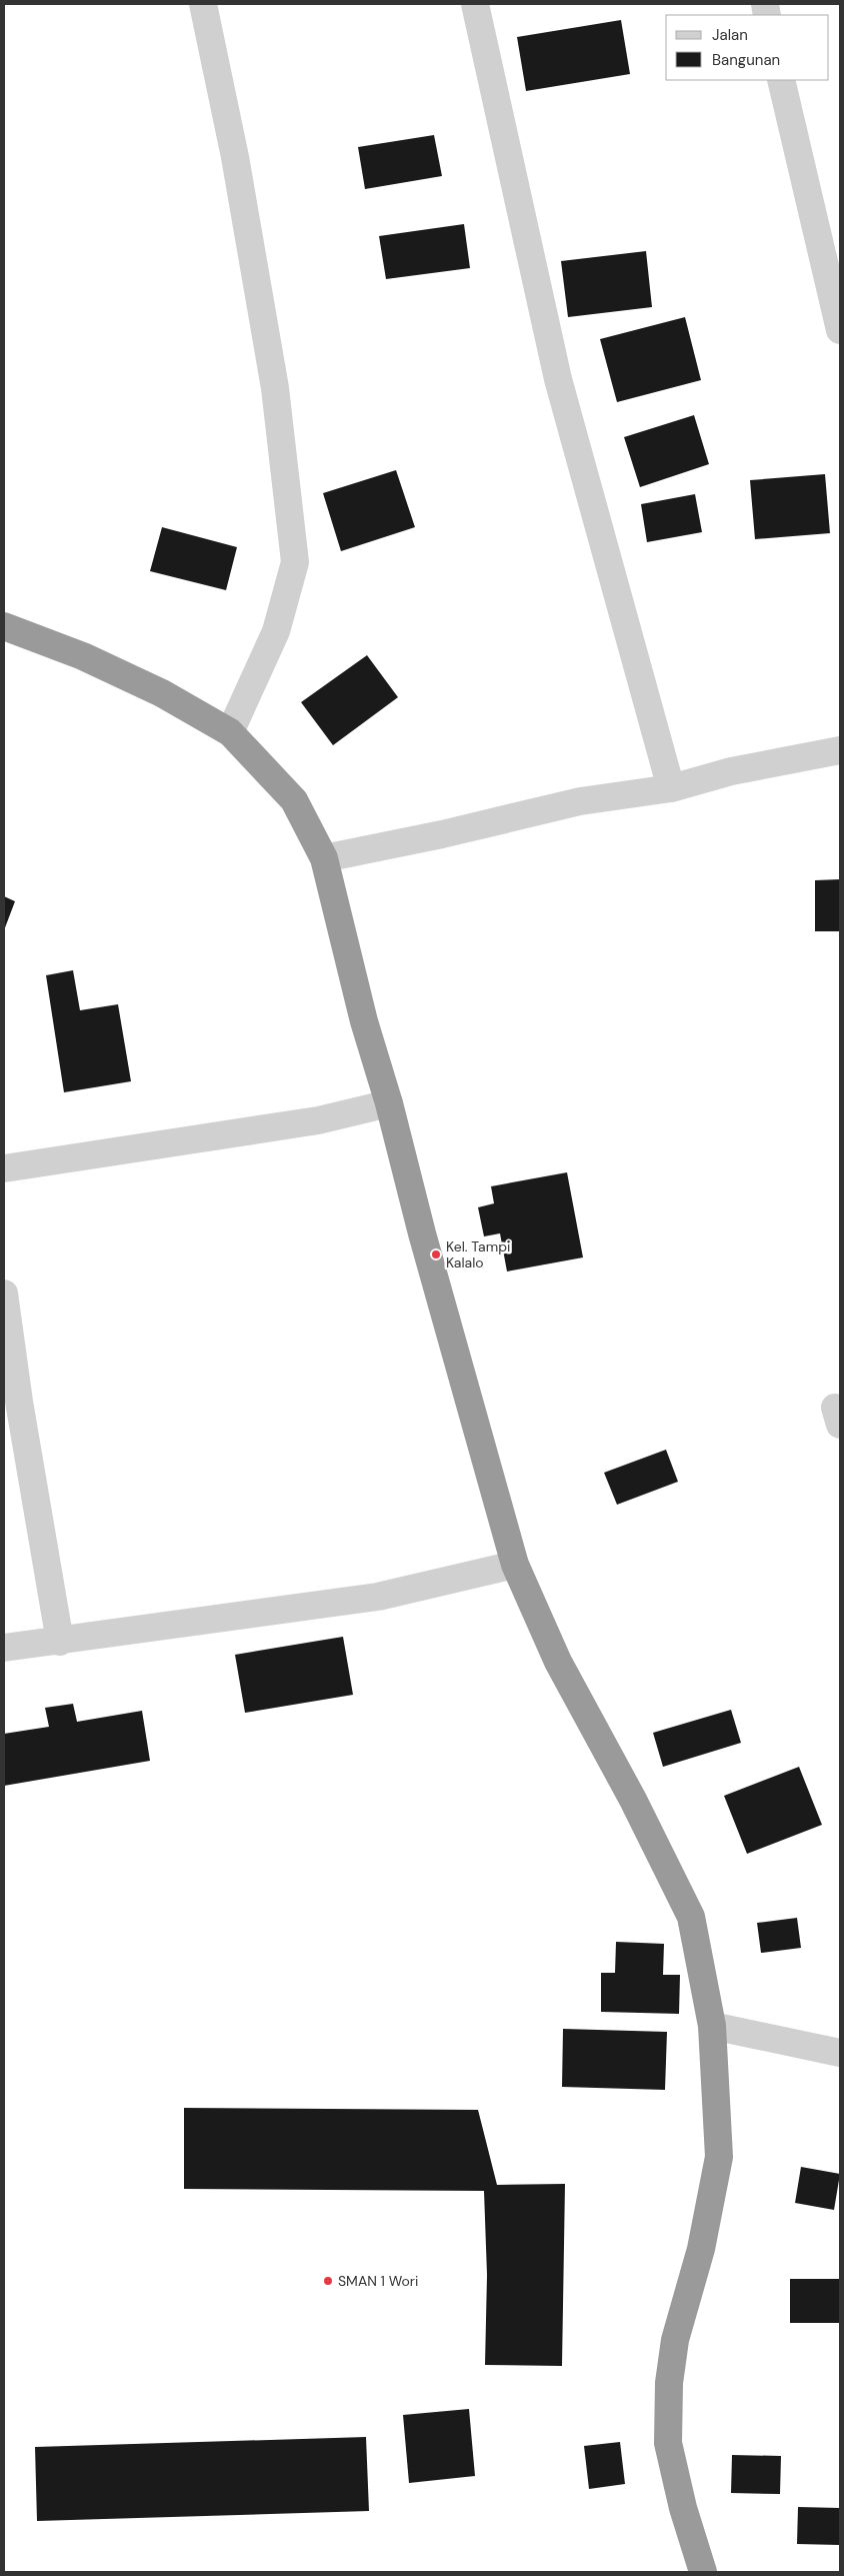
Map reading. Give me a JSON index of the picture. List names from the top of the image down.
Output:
{
  "places": ["Kel. Tampi Kalalo", "SMAN 1 Wori"],
  "legend": ["Jalan", "Bangunan"]
}
